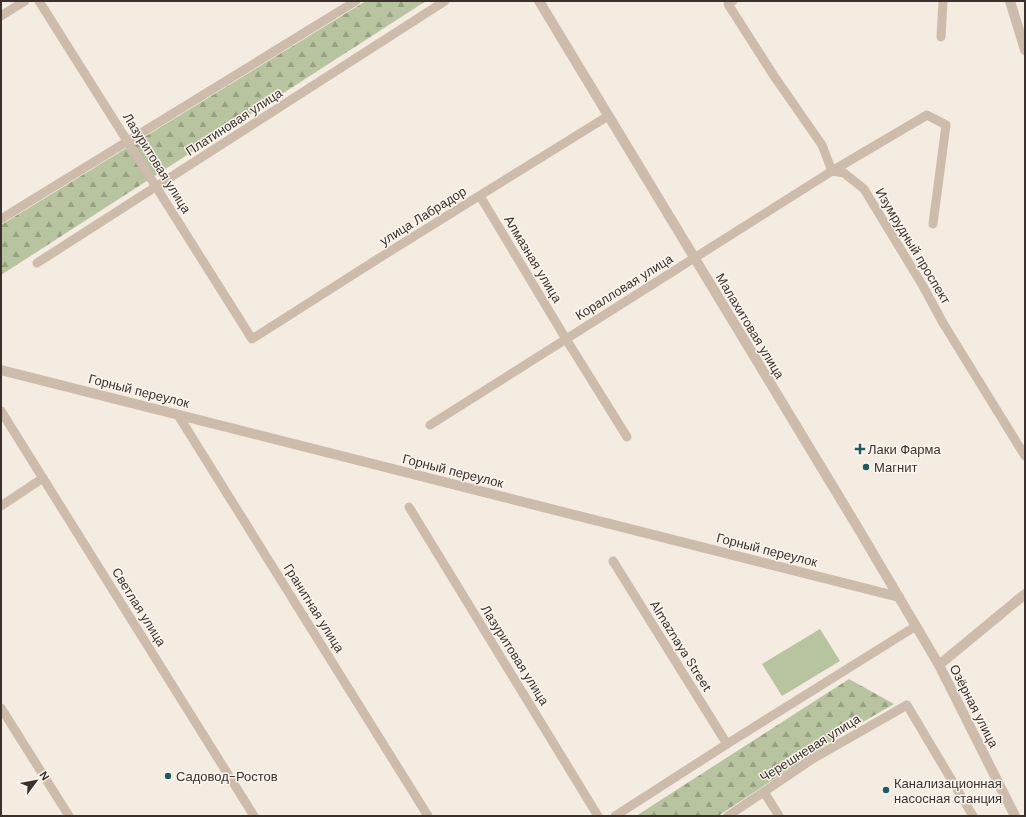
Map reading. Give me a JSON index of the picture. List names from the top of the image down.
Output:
{
  "streets": {
    "street": [
      "Платиновая улица",
      "Лазуритовая улица",
      "улица Лабрадор",
      "Изумрудный проспект",
      "Алмазная улица",
      "Коралловая улица",
      "Малахитовая улица",
      "Горный переулок",
      "Светлая улица",
      "Гранитная улица",
      "Almaznaya Street",
      "Озёрная улица",
      "Черешневая улица"
    ]
  },
  "crossings": [
    ["Платиновая улица", "Лазуритовая улица"],
    ["Лазуритовая улица", "улица Лабрадор"],
    ["улица Лабрадор", "Алмазная улица"],
    ["улица Лабрадор", "Малахитовая улица"],
    ["Изумрудный проспект", "Коралловая улица"],
    ["Алмазная улица", "Коралловая улица"],
    ["Коралловая улица", "Малахитовая улица"],
    ["Малахитовая улица", "Горный переулок"],
    ["Малахитовая улица", "Озёрная улица"],
    ["Горный переулок", "Гранитная улица"]
  ],
  "places": {
    "health": ["Лаки Фарма"],
    "other": ["Магнит", "Садовод-Ростов", "Канализационная насосная станция"]
  },
  "north": "top right"
}
